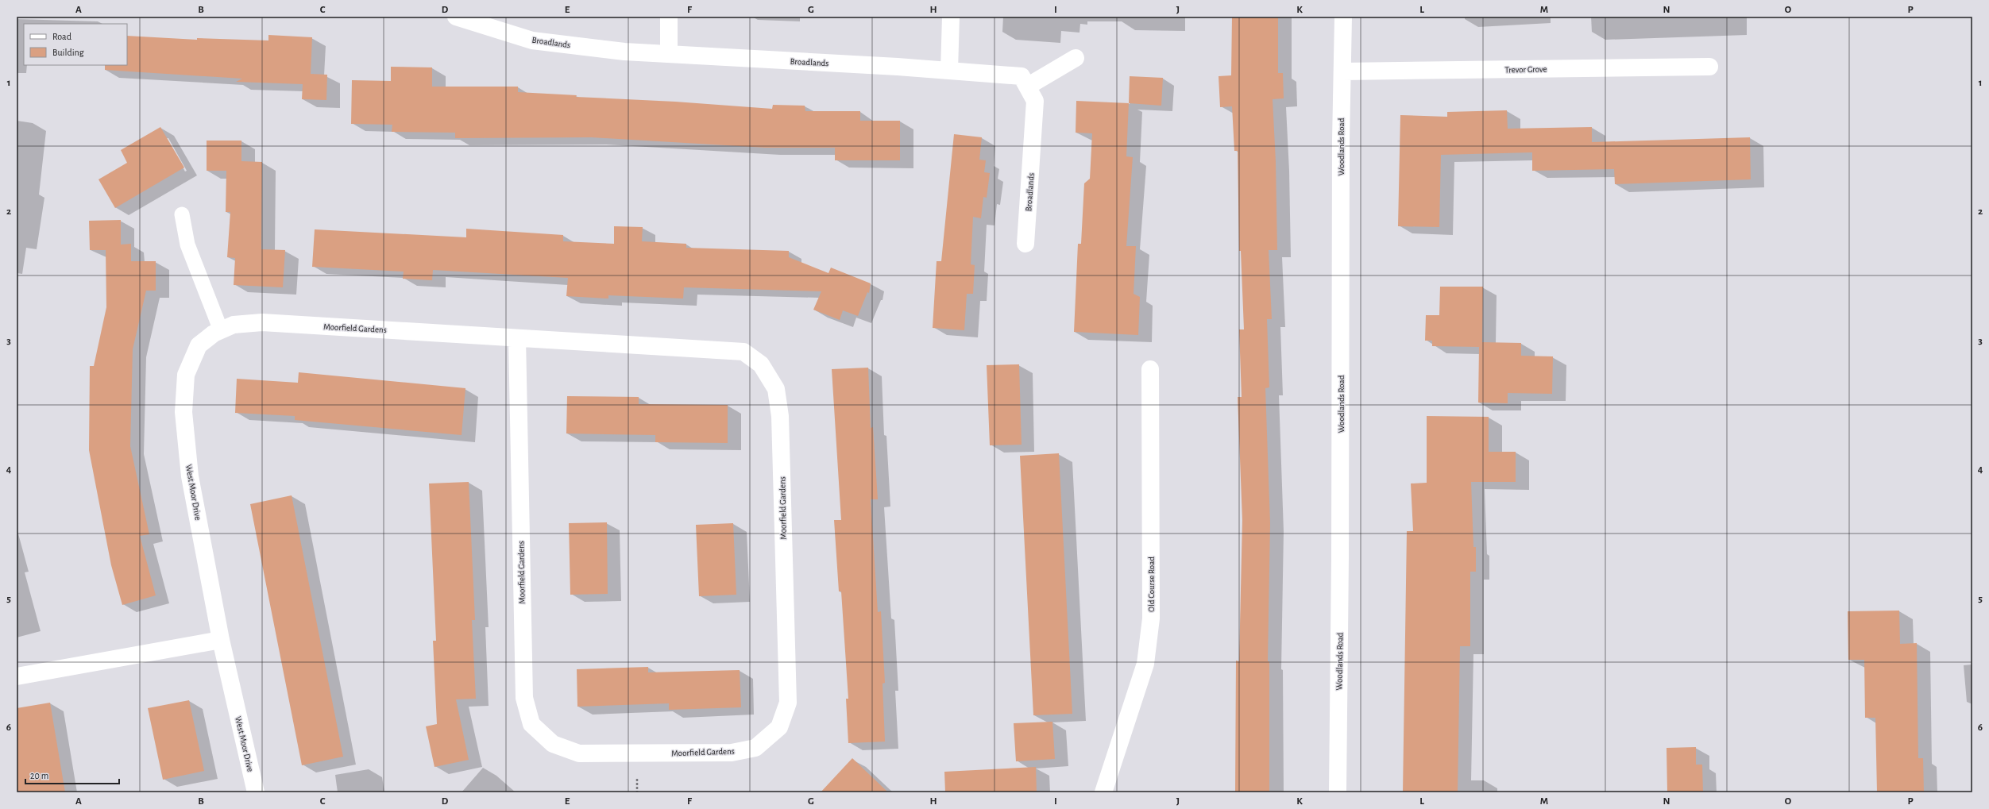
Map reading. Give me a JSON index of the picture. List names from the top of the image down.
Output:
{
  "streets": {
    "street": [
      "Broadlands",
      "Trevor Grove",
      "Woodlands Road",
      "Moorfield Gardens",
      "West Moor Drive",
      "Old Course Road"
    ]
  },
  "crossings": [
    ["Trevor Grove", "Woodlands Road"],
    ["Moorfield Gardens", "West Moor Drive"]
  ],
  "legend": ["Road", "Building"],
  "scale_bar": "20 m",
  "grid": {
    "columns": [
      "A",
      "B",
      "C",
      "D",
      "E",
      "F",
      "G",
      "H",
      "I",
      "J",
      "K",
      "L",
      "M",
      "N",
      "O",
      "P"
    ],
    "rows": [
      "1",
      "2",
      "3",
      "4",
      "5",
      "6"
    ]
  }
}
